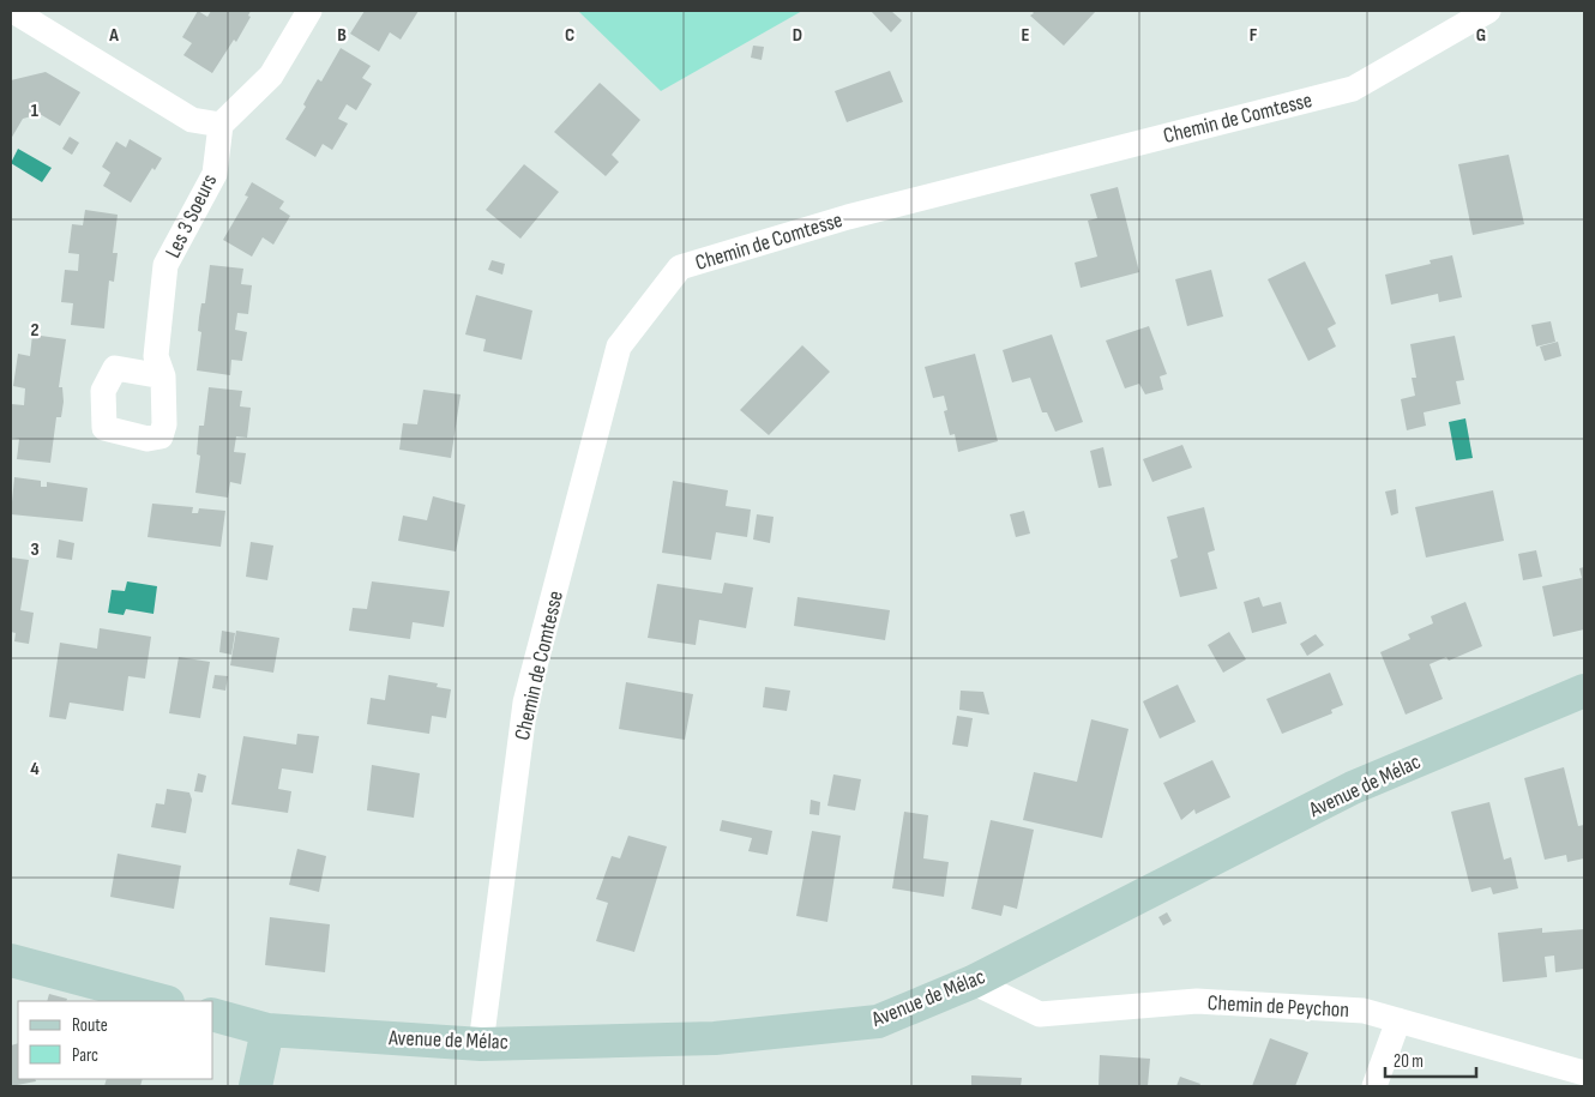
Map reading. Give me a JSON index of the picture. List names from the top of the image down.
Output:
{
  "streets": {
    "street": [
      "Chemin de Comtesse",
      "Les 3 Soeurs",
      "Avenue de Mélac",
      "Chemin de Peychon"
    ]
  },
  "crossings": [
    ["Chemin de Comtesse", "Avenue de Mélac"],
    ["Avenue de Mélac", "Chemin de Peychon"]
  ],
  "legend": ["Route", "Parc"],
  "scale_bar": "20 m",
  "grid": {
    "columns": [
      "A",
      "B",
      "C",
      "D",
      "E",
      "F",
      "G"
    ],
    "rows": [
      "1",
      "2",
      "3",
      "4"
    ]
  }
}
